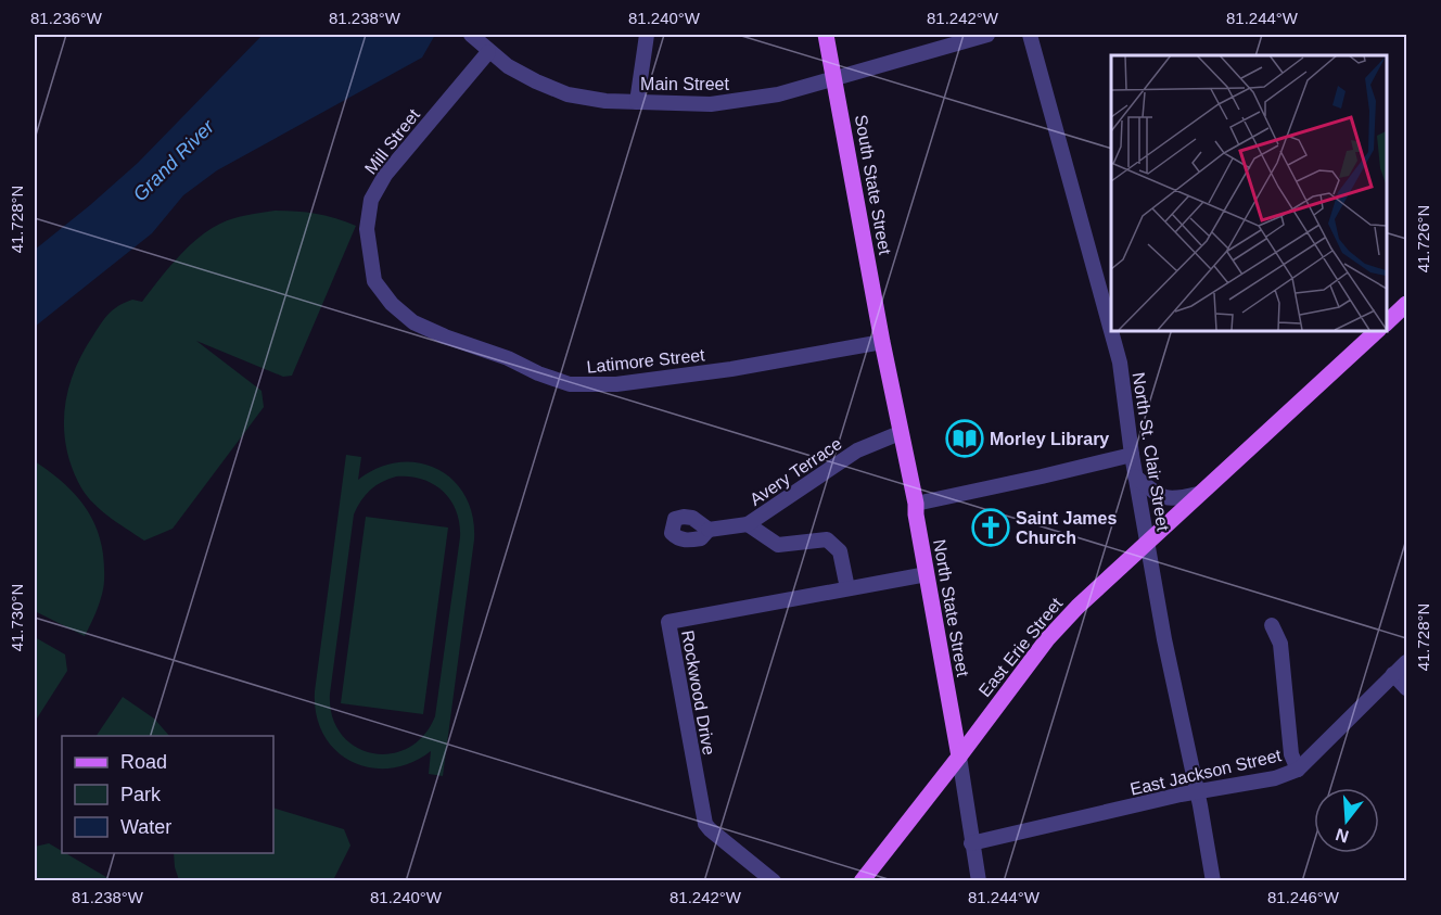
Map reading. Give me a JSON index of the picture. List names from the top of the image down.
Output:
{
  "streets": {
    "main road": ["South State Street", "North State Street", "East Erie Street"],
    "street": [
      "Main Street",
      "Mill Street",
      "Latimore Street",
      "North St. Clair Street",
      "Avery Terrace",
      "Rockwood Drive",
      "East Jackson Street"
    ]
  },
  "crossings": [
    ["Main Street", "Mill Street"],
    ["Main Street", "South State Street"],
    ["Mill Street", "Latimore Street"],
    ["South State Street", "Latimore Street"],
    ["South State Street", "North State Street"],
    ["Latimore Street", "North State Street"],
    ["North St. Clair Street", "East Erie Street"],
    ["North St. Clair Street", "East Jackson Street"],
    ["Avery Terrace", "North State Street"],
    ["North State Street", "East Erie Street"],
    ["North State Street", "Rockwood Drive"],
    ["North State Street", "East Jackson Street"]
  ],
  "water": ["Grand River"],
  "places": {
    "library": ["Morley Library"],
    "church": ["Saint James Church"]
  },
  "legend": ["Road", "Park", "Water"],
  "north": "bottom",
  "coordinates": [
    "81.236°W",
    "81.238°W",
    "81.240°W",
    "81.242°W",
    "81.244°W",
    "41.728°N",
    "41.726°N",
    "41.730°N",
    "81.246°W"
  ]
}
